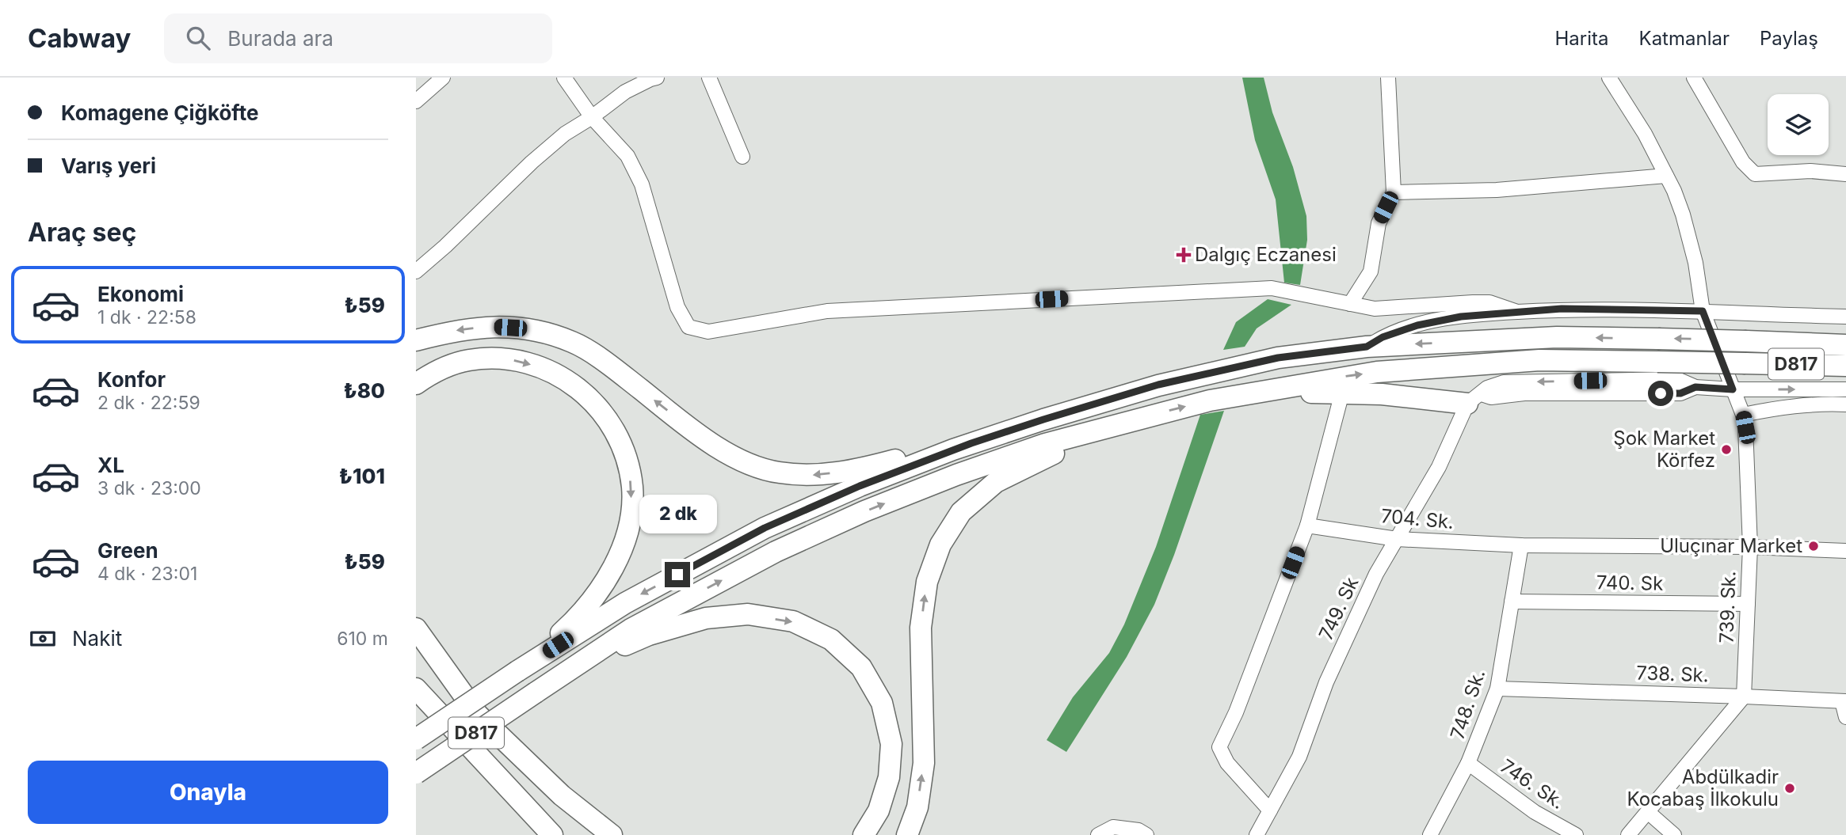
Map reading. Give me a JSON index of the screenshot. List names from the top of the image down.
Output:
{
  "streets": {
    "highway": ["D817"],
    "street": [
      "704. Sk.",
      "740. Sk",
      "739. Sk.",
      "749. Sk",
      "738. Sk.",
      "748. Sk.",
      "746. Sk."
    ]
  },
  "crossings": [
    ["704. Sk.", "739. Sk."],
    ["704. Sk.", "749. Sk"],
    ["704. Sk.", "748. Sk."],
    ["740. Sk", "739. Sk."],
    ["740. Sk", "748. Sk."],
    ["739. Sk.", "738. Sk."],
    ["738. Sk.", "748. Sk."],
    ["748. Sk.", "746. Sk."]
  ],
  "places": {
    "health": ["Dalgıç Eczanesi"],
    "other": ["Şok Market Körfez", "Uluçınar Market", "Abdülkadir Kocabaş İlkokulu"]
  },
  "page": {
    "header": "Cabway",
    "search": "Burada ara",
    "nav": ["Harita", "Katmanlar", "Paylaş"],
    "banner": ["Komagene Çiğköfte", "Varış yeri"],
    "heading": "Araç seç",
    "list": [
      {
        "name": "Ekonomi",
        "note": "1 dk · 22:58",
        "value": "₺59"
      },
      {
        "name": "Konfor",
        "note": "2 dk · 22:59",
        "value": "₺80"
      },
      {
        "name": "XL",
        "note": "3 dk · 23:00",
        "value": "₺101"
      },
      {
        "name": "Green",
        "note": "4 dk · 23:01",
        "value": "₺59"
      }
    ],
    "bubble": "2 dk",
    "pay": ["Nakit", "610 m"],
    "buttons": "Onayla"
  }
}
